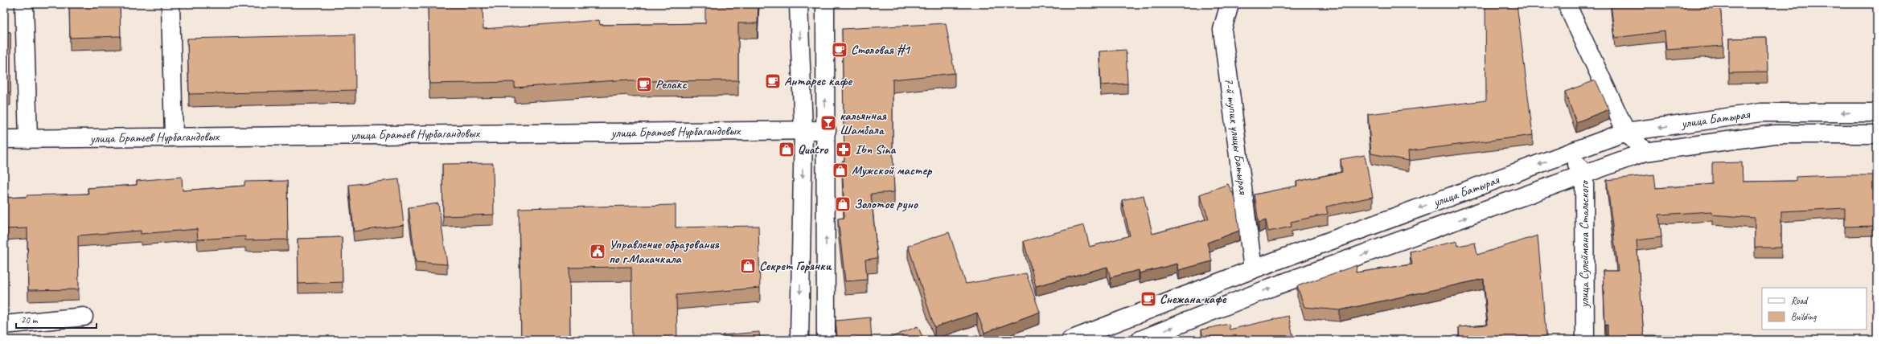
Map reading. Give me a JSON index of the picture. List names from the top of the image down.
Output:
{
  "streets": {
    "main road": [
      "улица Батырая",
      "улица Братьев Нурбагандовых",
      "7-й тупик улицы Батырая",
      "улица Сулеймана Стальского"
    ]
  },
  "crossings": [
    ["улица Батырая", "7-й тупик улицы Батырая"],
    ["улица Батырая", "улица Сулеймана Стальского"]
  ],
  "places": {
    "cafe": [
      "Столовая #1",
      "Антарес кафе",
      "Релакс",
      "Снежана кафе"
    ],
    "bar": ["кальянная Шамбала"],
    "shop": [
      "Quatro",
      "Мужской мастер",
      "Золотое руно",
      "Секрет Горянки"
    ],
    "pharmacy": ["Ibn Sina"],
    "public building": ["Управление образования по г.Махачкала"]
  },
  "legend": ["Road", "Building"],
  "scale_bar": "20 m"
}
